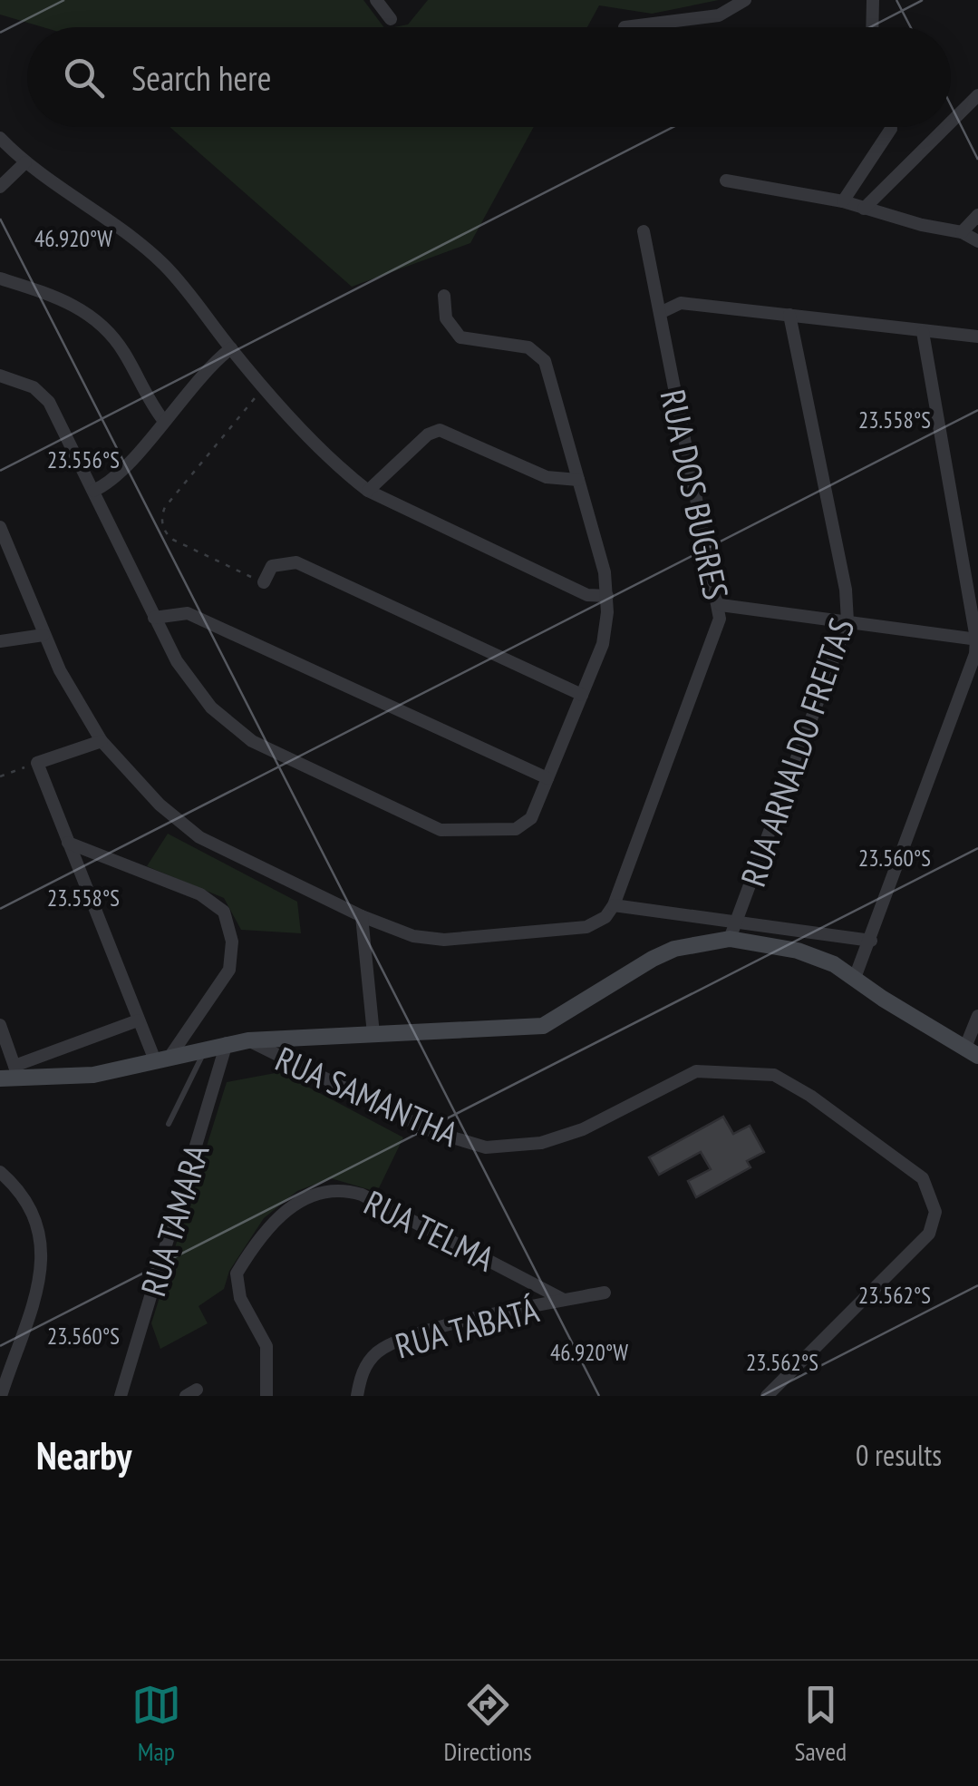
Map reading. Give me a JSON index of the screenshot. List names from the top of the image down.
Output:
{
  "streets": {
    "street": [
      "RUA DOS BUGRES",
      "RUA ARNALDO FREITAS",
      "RUA SAMANTHA",
      "RUA TAMARA",
      "RUA TELMA",
      "RUA TABATÁ"
    ]
  },
  "crossings": [
    ["RUA TELMA", "RUA TABATÁ"]
  ],
  "page": {
    "search": "Search here",
    "heading": ["Nearby", "0 results"],
    "nav": ["Map", "Directions", "Saved"]
  },
  "coordinates": [
    "46.920°W",
    "23.558°S",
    "23.556°S",
    "23.560°S",
    "23.562°S"
  ]
}
